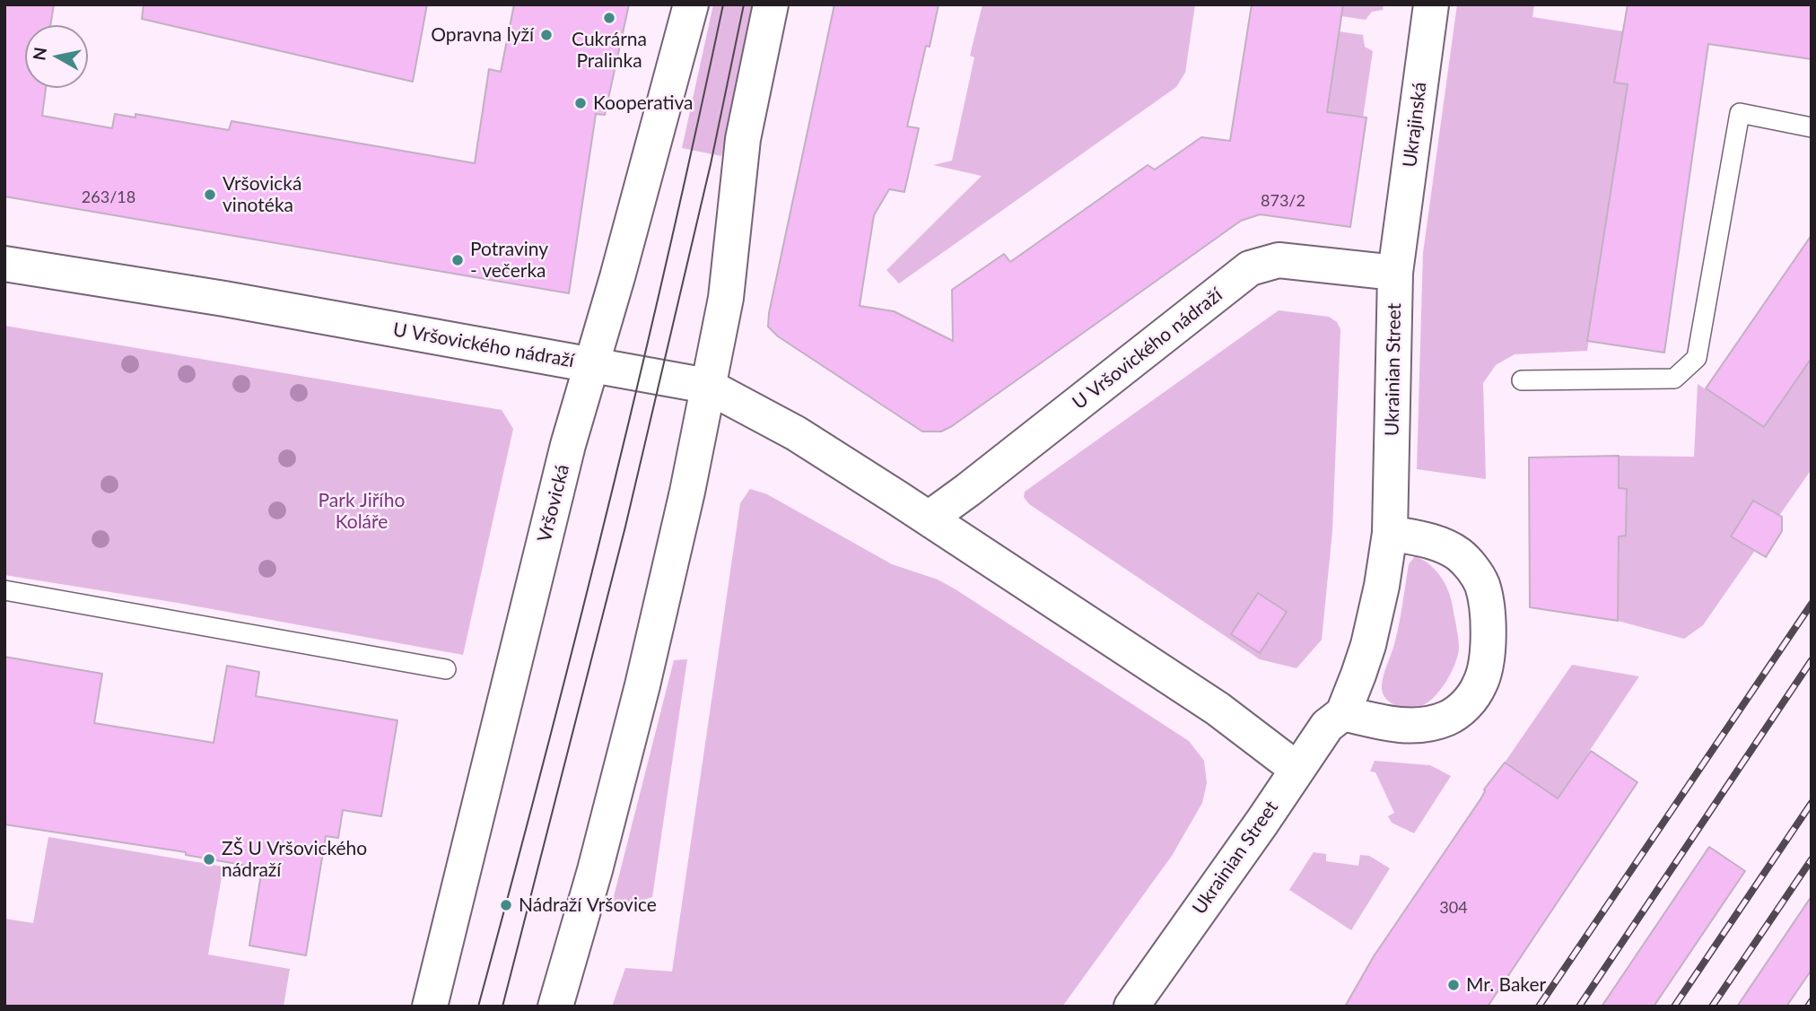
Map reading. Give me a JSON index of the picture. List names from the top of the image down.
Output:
{
  "streets": {
    "street": ["U Vršovického nádraží", "Ukrainian Street", "Vršovická"]
  },
  "crossings": [
    ["U Vršovického nádraží", "Ukrainian Street"],
    ["U Vršovického nádraží", "Vršovická"]
  ],
  "parks": ["Park Jiřího Koláře"],
  "places": [
    "Cukrárna Pralinka",
    "Opravna lyží",
    "Kooperativa",
    "Vršovická vinotéka",
    "Potraviny - večerka",
    "ZŠ U Vršovického nádraží",
    "Nádraží Vršovice",
    "Mr. Baker"
  ],
  "house_numbers": ["263/18", "873/2", "304"],
  "north": "left"
}
